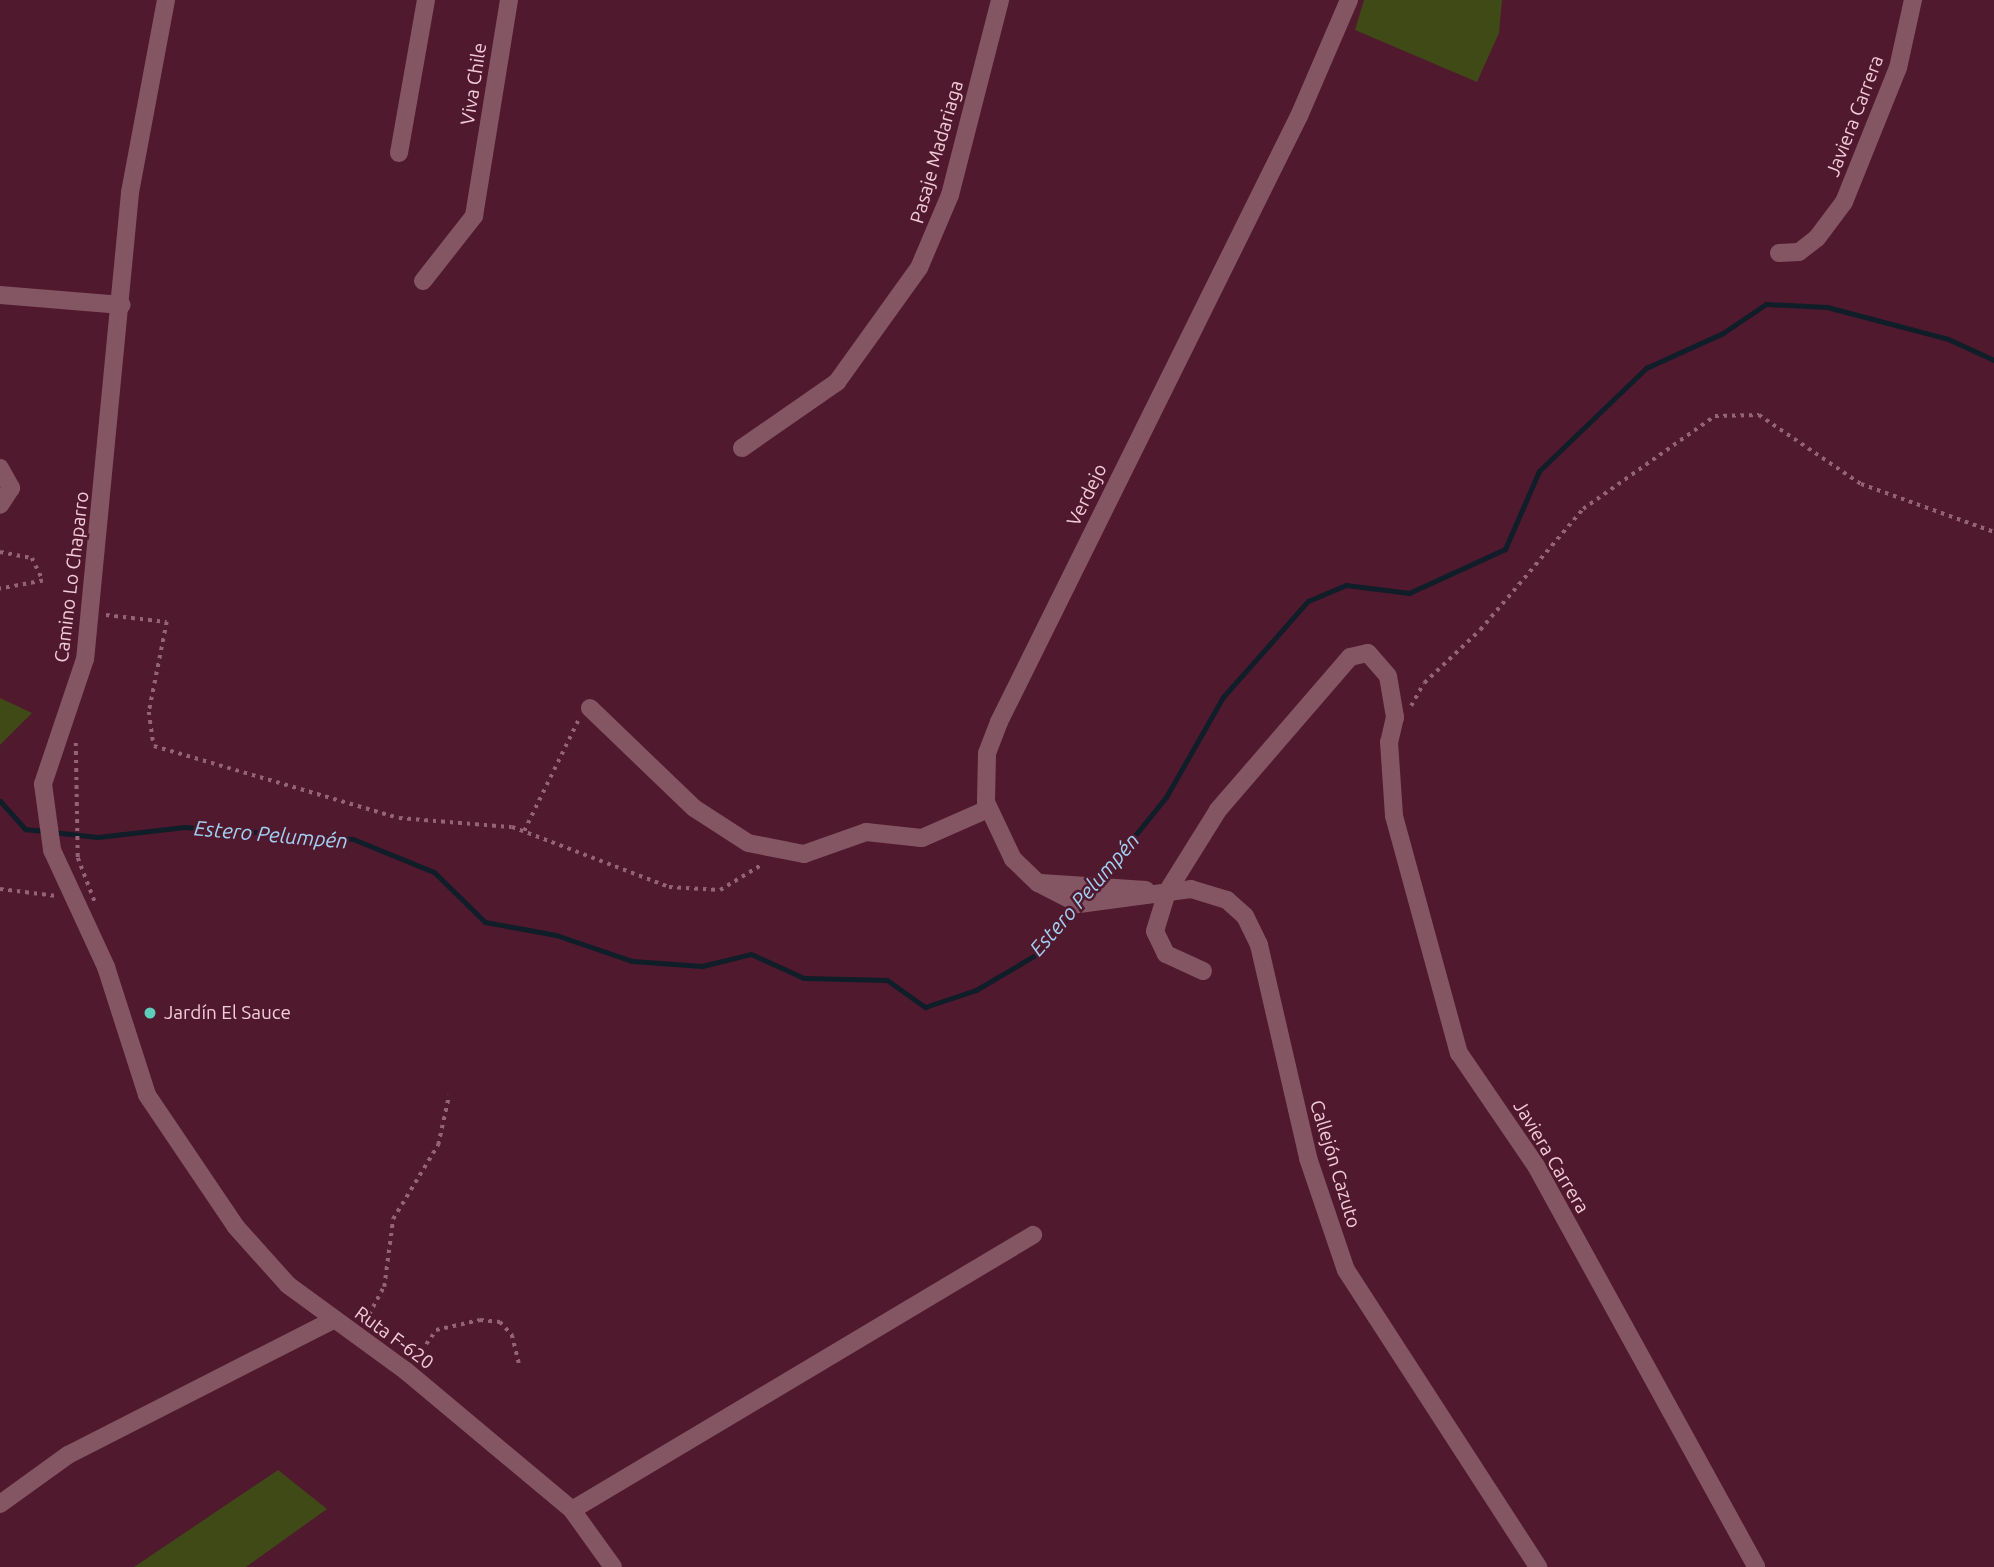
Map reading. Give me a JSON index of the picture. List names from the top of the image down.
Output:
{
  "streets": {
    "street": [
      "Viva Chile",
      "Javiera Carrera",
      "Pasaje Madariaga",
      "Verdejo",
      "Camino Lo Chaparro",
      "Callejón Cazuto",
      "Ruta F-620"
    ]
  },
  "crossings": [
    ["Javiera Carrera", "Callejón Cazuto"],
    ["Verdejo", "Callejón Cazuto"],
    ["Camino Lo Chaparro", "Ruta F-620"]
  ],
  "water": ["Estero Pelumpén"],
  "places": ["Jardín El Sauce"]
}
